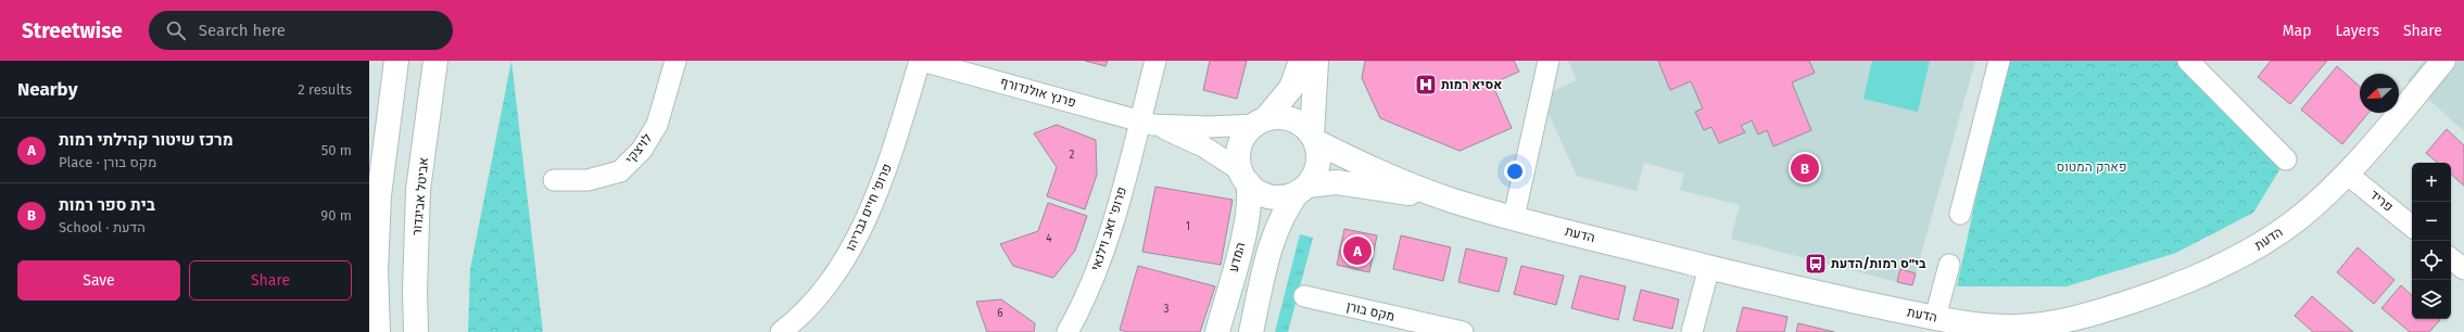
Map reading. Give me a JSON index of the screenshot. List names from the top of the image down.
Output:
{
  "streets": {
    "street": [
      "פרנץ אולנדורף",
      "לויצקי",
      "אביטל אביגדור",
      "פריד",
      "פרופ' חיים גבריהו",
      "פרופ' זאב וילנאי",
      "הדעת",
      "המדע",
      "מקס בורן"
    ]
  },
  "crossings": [
    ["פרנץ אולנדורף", "פרופ' חיים גבריהו"],
    ["פרנץ אולנדורף", "פרופ' זאב וילנאי"],
    ["פרנץ אולנדורף", "הדעת"],
    ["פרנץ אולנדורף", "המדע"],
    ["פריד", "הדעת"],
    ["הדעת", "המדע"]
  ],
  "parks": ["פארק המטוס"],
  "places": {
    "hospital": ["אסיא רמות"],
    "bus stop": ["בי״ס רמות/הדעת"]
  },
  "house_numbers": [
    "2",
    "1",
    "4",
    "3",
    "6"
  ],
  "north": "bottom left",
  "page": {
    "header": "Streetwise",
    "search": "Search here",
    "nav": ["Map", "Layers", "Share"],
    "heading": ["Nearby", "2 results"],
    "list": [
      {
        "mark": "A",
        "name": "מרכז שיטור קהילתי רמות",
        "note": "Place · מקס בורן",
        "value": "50 m"
      },
      {
        "mark": "B",
        "name": "בית ספר רמות",
        "note": "School · הדעת",
        "value": "90 m"
      }
    ],
    "pins": ["B", "A"],
    "map_buttons": ["+", "−"],
    "buttons": ["Save", "Share"]
  }
}
